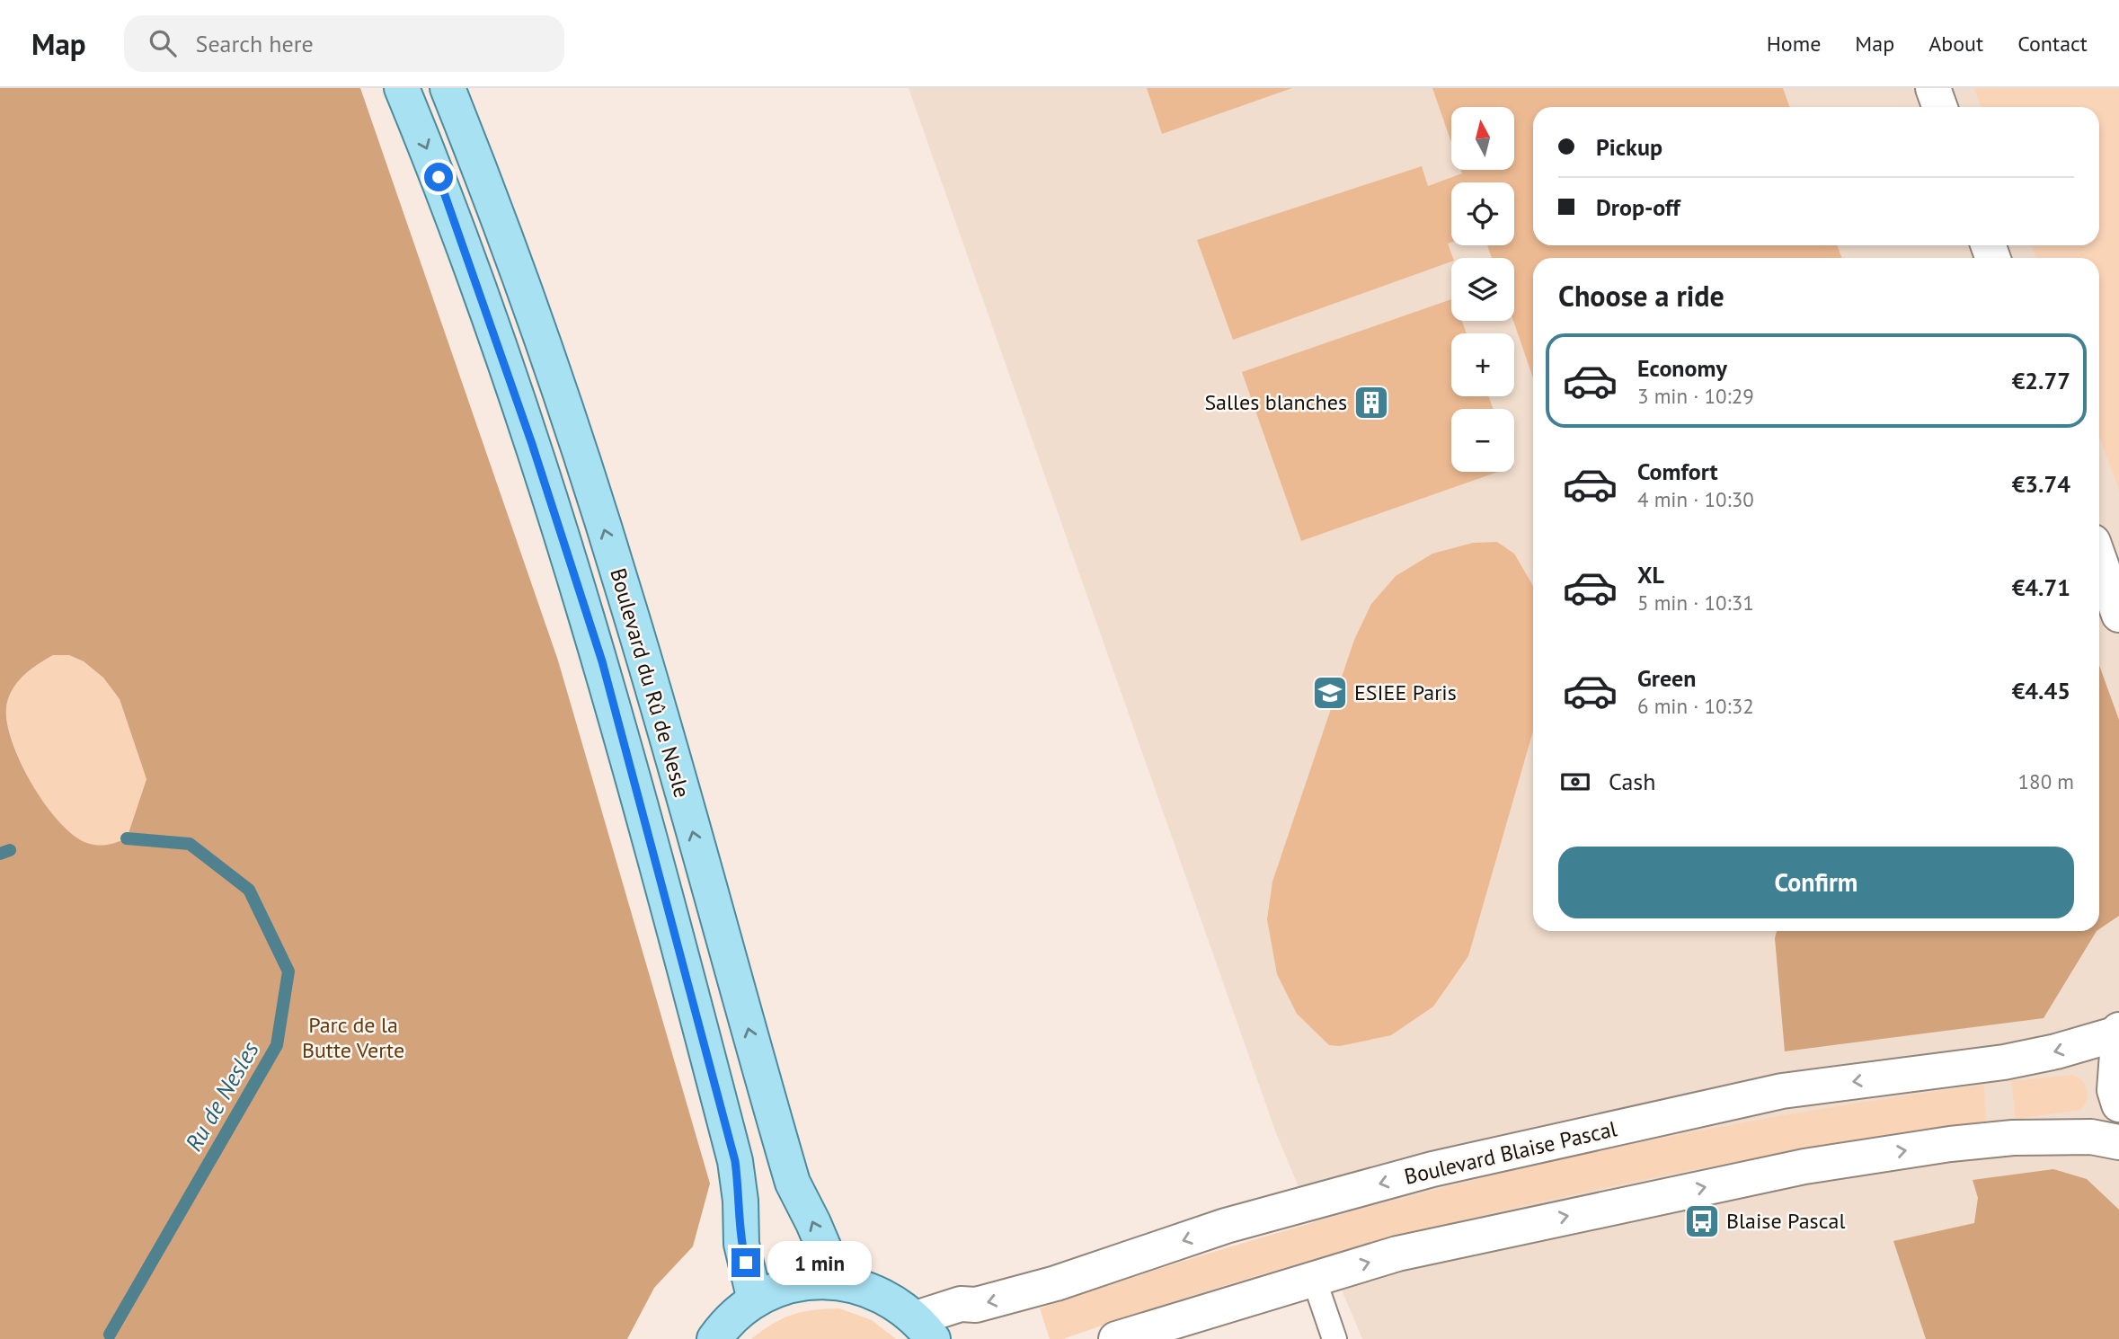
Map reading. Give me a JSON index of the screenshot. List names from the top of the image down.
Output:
{
  "streets": {
    "main road": ["Boulevard du Rû de Nesle"],
    "street": ["Boulevard Blaise Pascal"]
  },
  "water": ["Ru de Nesles"],
  "parks": ["Parc de la Butte Verte"],
  "places": {
    "building": ["Salles blanches"],
    "school or university": ["ESIEE Paris"],
    "bus stop": ["Blaise Pascal"]
  },
  "north": "top",
  "page": {
    "header": "Map",
    "search": "Search here",
    "nav": [
      "Home",
      "Map",
      "About",
      "Contact"
    ],
    "map_buttons": ["+", "−"],
    "banner": ["Pickup", "Drop-off"],
    "heading": "Choose a ride",
    "list": [
      {
        "name": "Economy",
        "note": "3 min · 10:29",
        "value": "€2.77"
      },
      {
        "name": "Comfort",
        "note": "4 min · 10:30",
        "value": "€3.74"
      },
      {
        "name": "XL",
        "note": "5 min · 10:31",
        "value": "€4.71"
      },
      {
        "name": "Green",
        "note": "6 min · 10:32",
        "value": "€4.45"
      }
    ],
    "pay": ["Cash", "180 m"],
    "buttons": "Confirm",
    "bubble": "1 min"
  }
}
